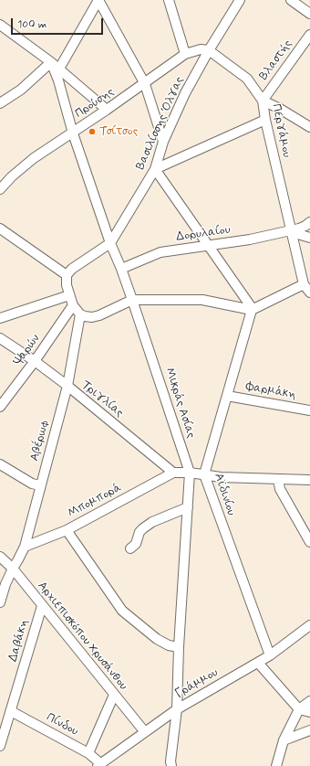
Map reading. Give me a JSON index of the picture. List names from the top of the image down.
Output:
{
  "streets": {
    "street": [
      "Βλαστής",
      "Προύσης",
      "Βασιλίσσης Όλγας",
      "Περγάμου",
      "Δορυλαίου",
      "Ψαρών",
      "Φαρμάκη",
      "Τριγλίας",
      "Μικράς Ασίας",
      "Αβέρωφ",
      "Αϊδινίου",
      "Μπομπορά",
      "Αρχιεπισκόπου Χρυσάνθου",
      "Δαβάκη",
      "Γράμμου",
      "Πίνδου"
    ]
  },
  "crossings": [
    ["Βλαστής", "Περγάμου"],
    ["Προύσης", "Βασιλίσσης Όλγας"],
    ["Προύσης", "Περγάμου"],
    ["Προύσης", "Μικράς Ασίας"],
    ["Βασιλίσσης Όλγας", "Περγάμου"],
    ["Βασιλίσσης Όλγας", "Μικράς Ασίας"],
    ["Περγάμου", "Δορυλαίου"],
    ["Δορυλαίου", "Μικράς Ασίας"],
    ["Ψαρών", "Τριγλίας"],
    ["Φαρμάκη", "Αϊδινίου"],
    ["Τριγλίας", "Αβέρωφ"],
    ["Τριγλίας", "Μπομπορά"],
    ["Μικράς Ασίας", "Γράμμου"],
    ["Αβέρωφ", "Μπομπορά"],
    ["Αβέρωφ", "Αρχιεπισκόπου Χρυσάνθου"],
    ["Αϊδινίου", "Γράμμου"],
    ["Αρχιεπισκόπου Χρυσάνθου", "Δαβάκη"],
    ["Αρχιεπισκόπου Χρυσάνθου", "Γράμμου"],
    ["Δαβάκη", "Πίνδου"],
    ["Γράμμου", "Πίνδου"]
  ],
  "places": ["Τσίτσος"],
  "scale_bar": "100 m"
}
